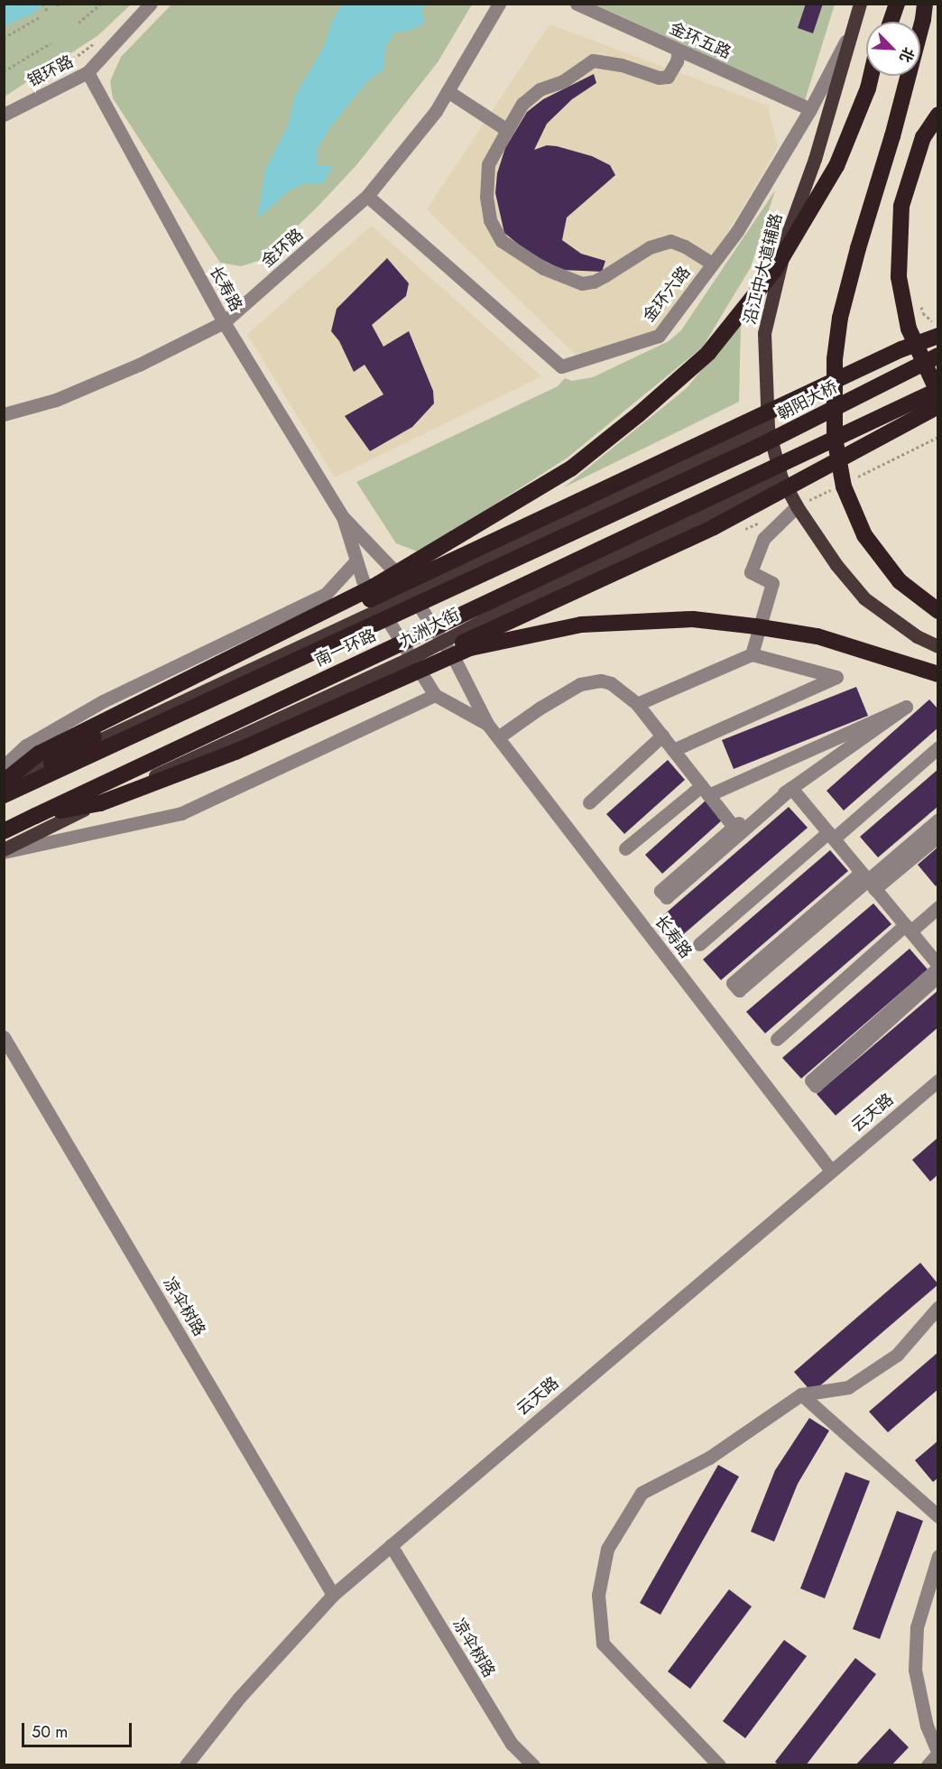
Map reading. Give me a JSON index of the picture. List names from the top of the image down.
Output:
{
  "streets": {
    "highway": ["朝阳大桥", "南一环路"],
    "main road": ["沿江中大道辅路", "九洲大街"],
    "street": [
      "金环五路",
      "银环路",
      "金环路",
      "长寿路",
      "金环六路",
      "云天路",
      "凉伞树路"
    ]
  },
  "crossings": [
    ["金环五路", "金环六路"],
    ["银环路", "长寿路"],
    ["金环路", "长寿路"],
    ["金环路", "金环六路"],
    ["沿江中大道辅路", "金环六路"],
    ["沿江中大道辅路", "九洲大街"],
    ["长寿路", "九洲大街"],
    ["长寿路", "云天路"],
    ["朝阳大桥", "南一环路"],
    ["云天路", "凉伞树路"]
  ],
  "scale_bar": "50 m",
  "north": "bottom right"
}
